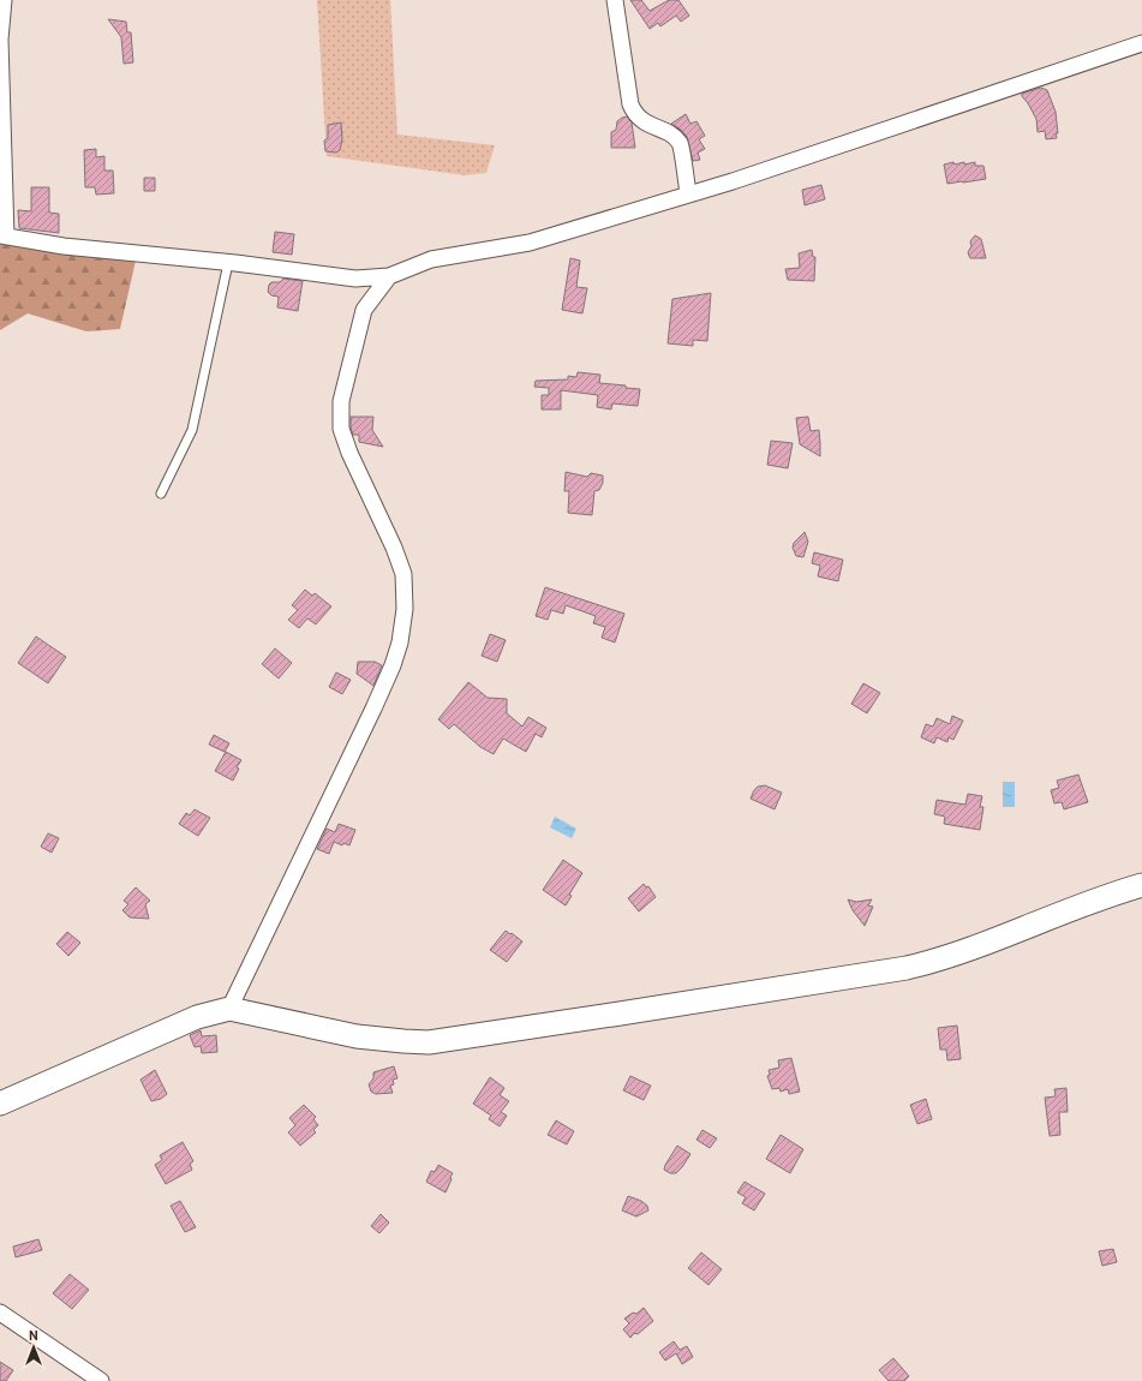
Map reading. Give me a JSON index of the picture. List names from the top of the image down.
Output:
{
  "north": "top"
}
